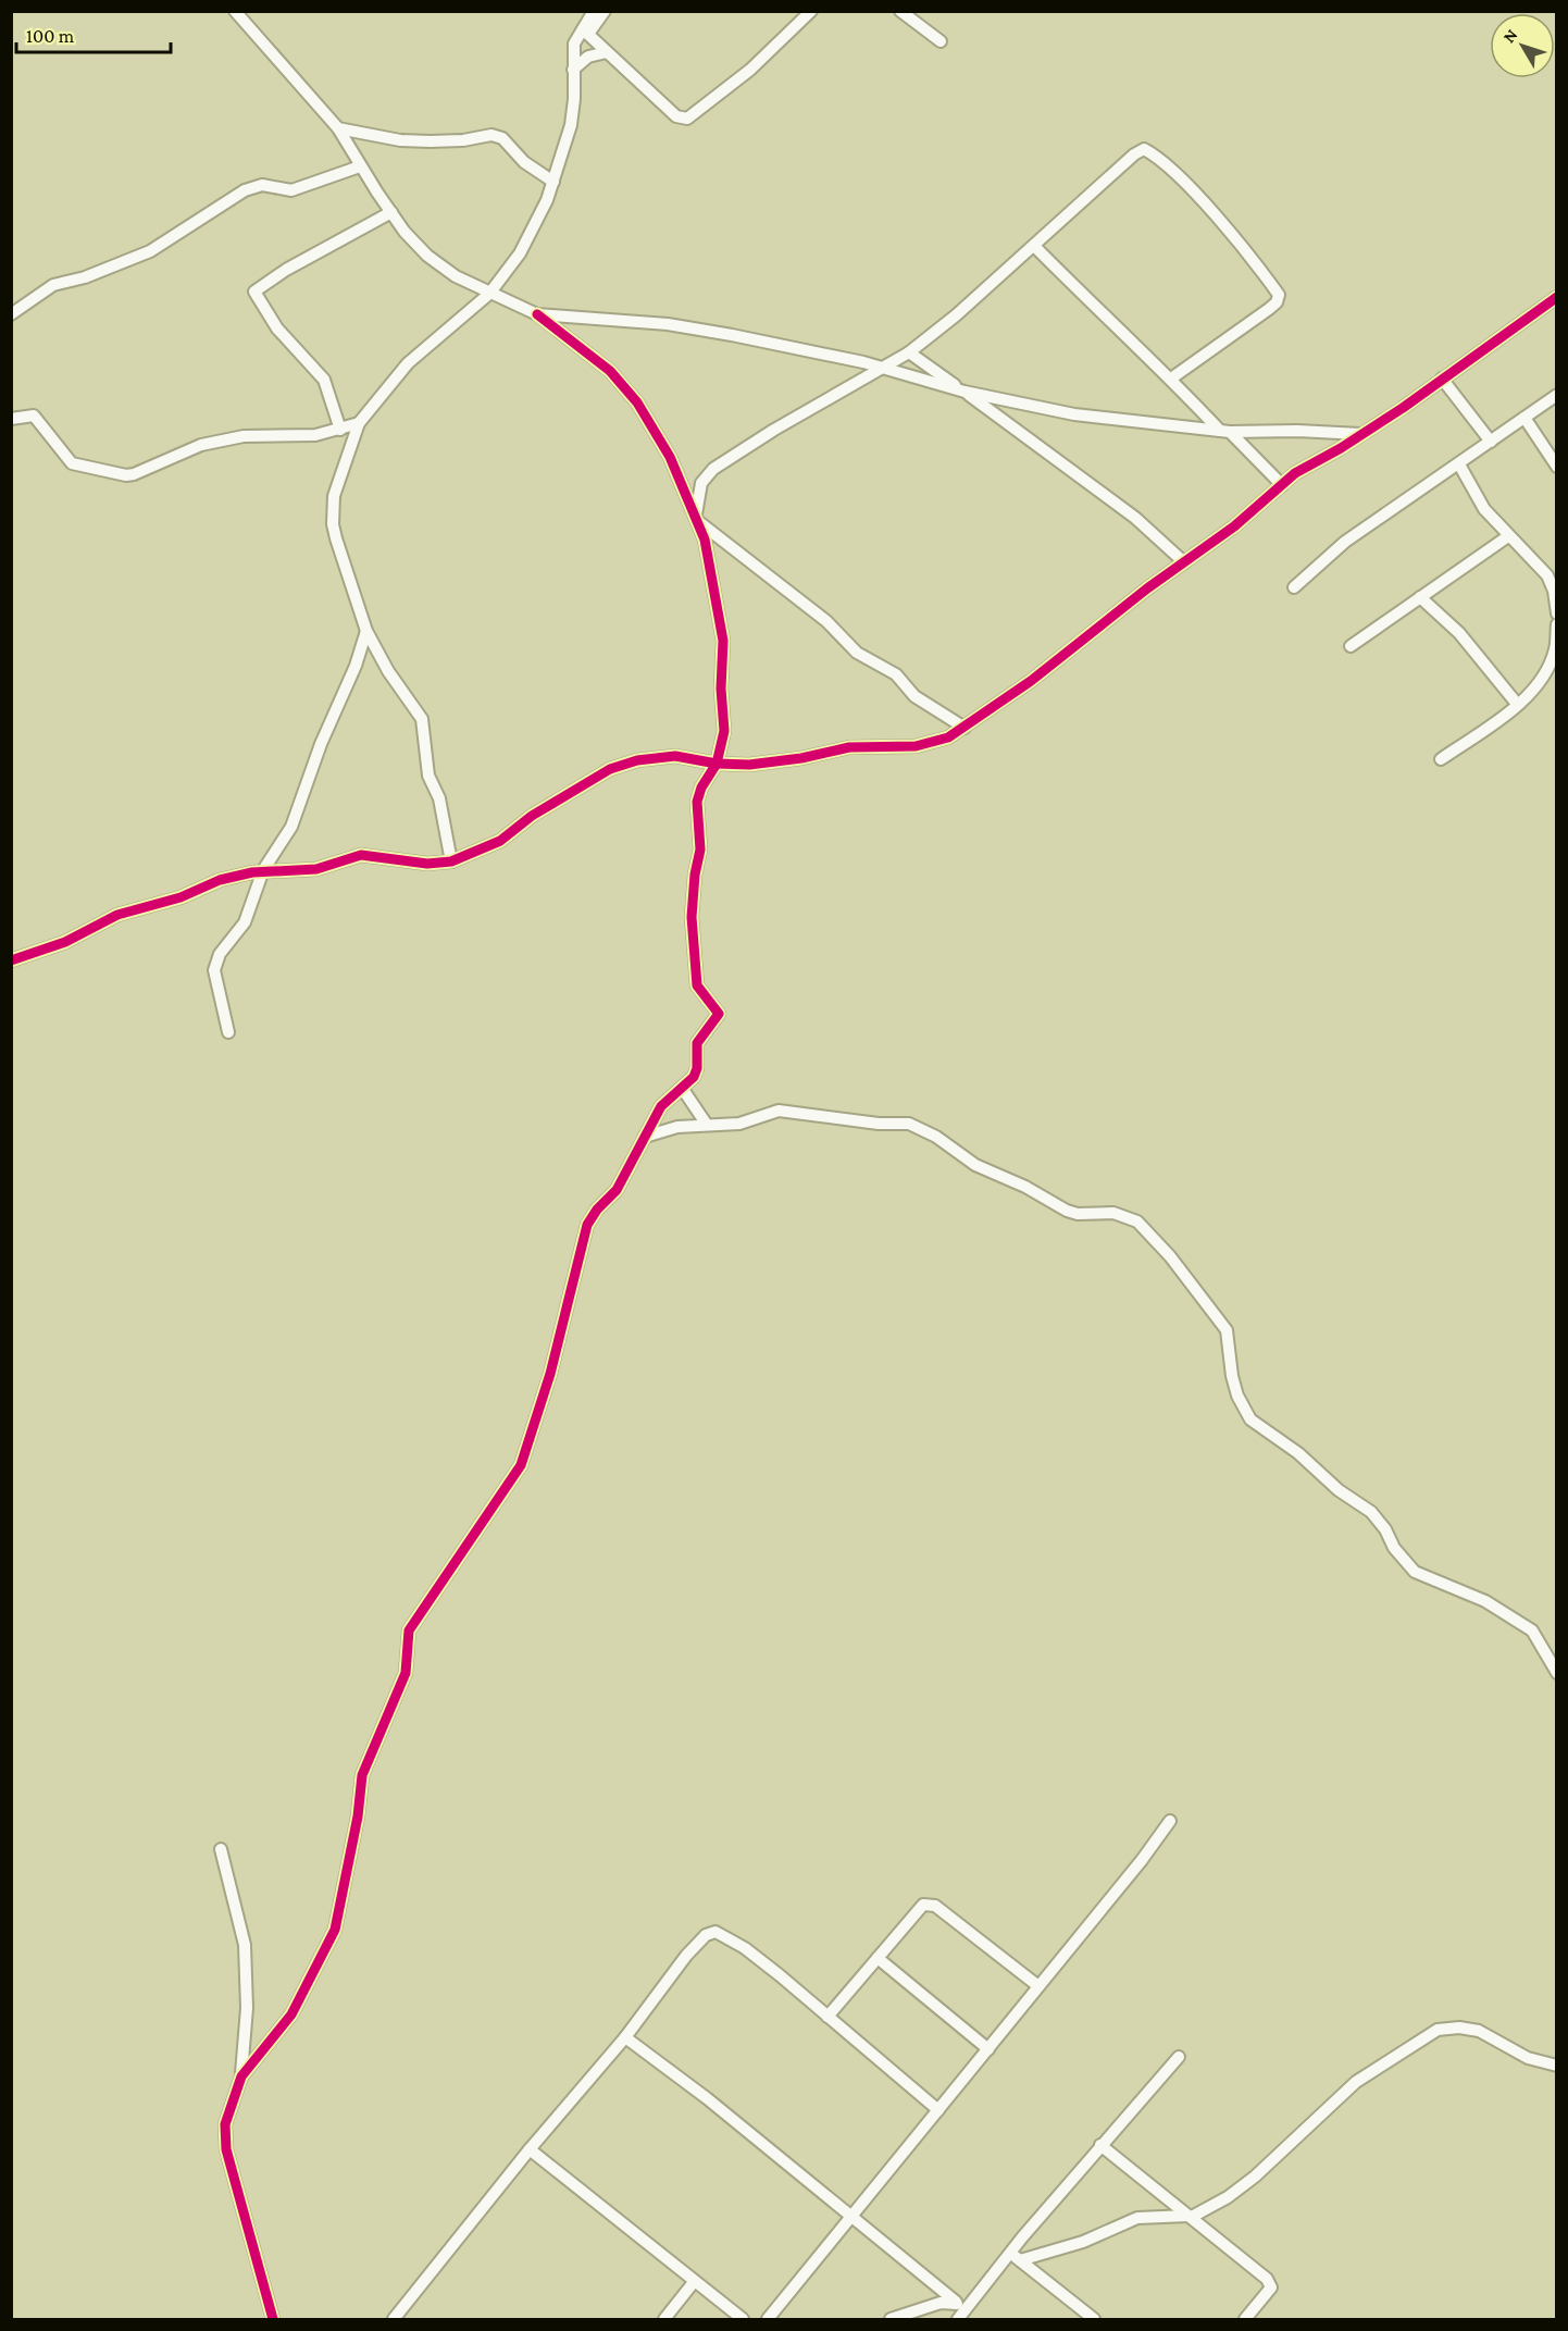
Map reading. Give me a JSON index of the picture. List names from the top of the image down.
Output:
{
  "scale_bar": "100 m",
  "north": "top left"
}
